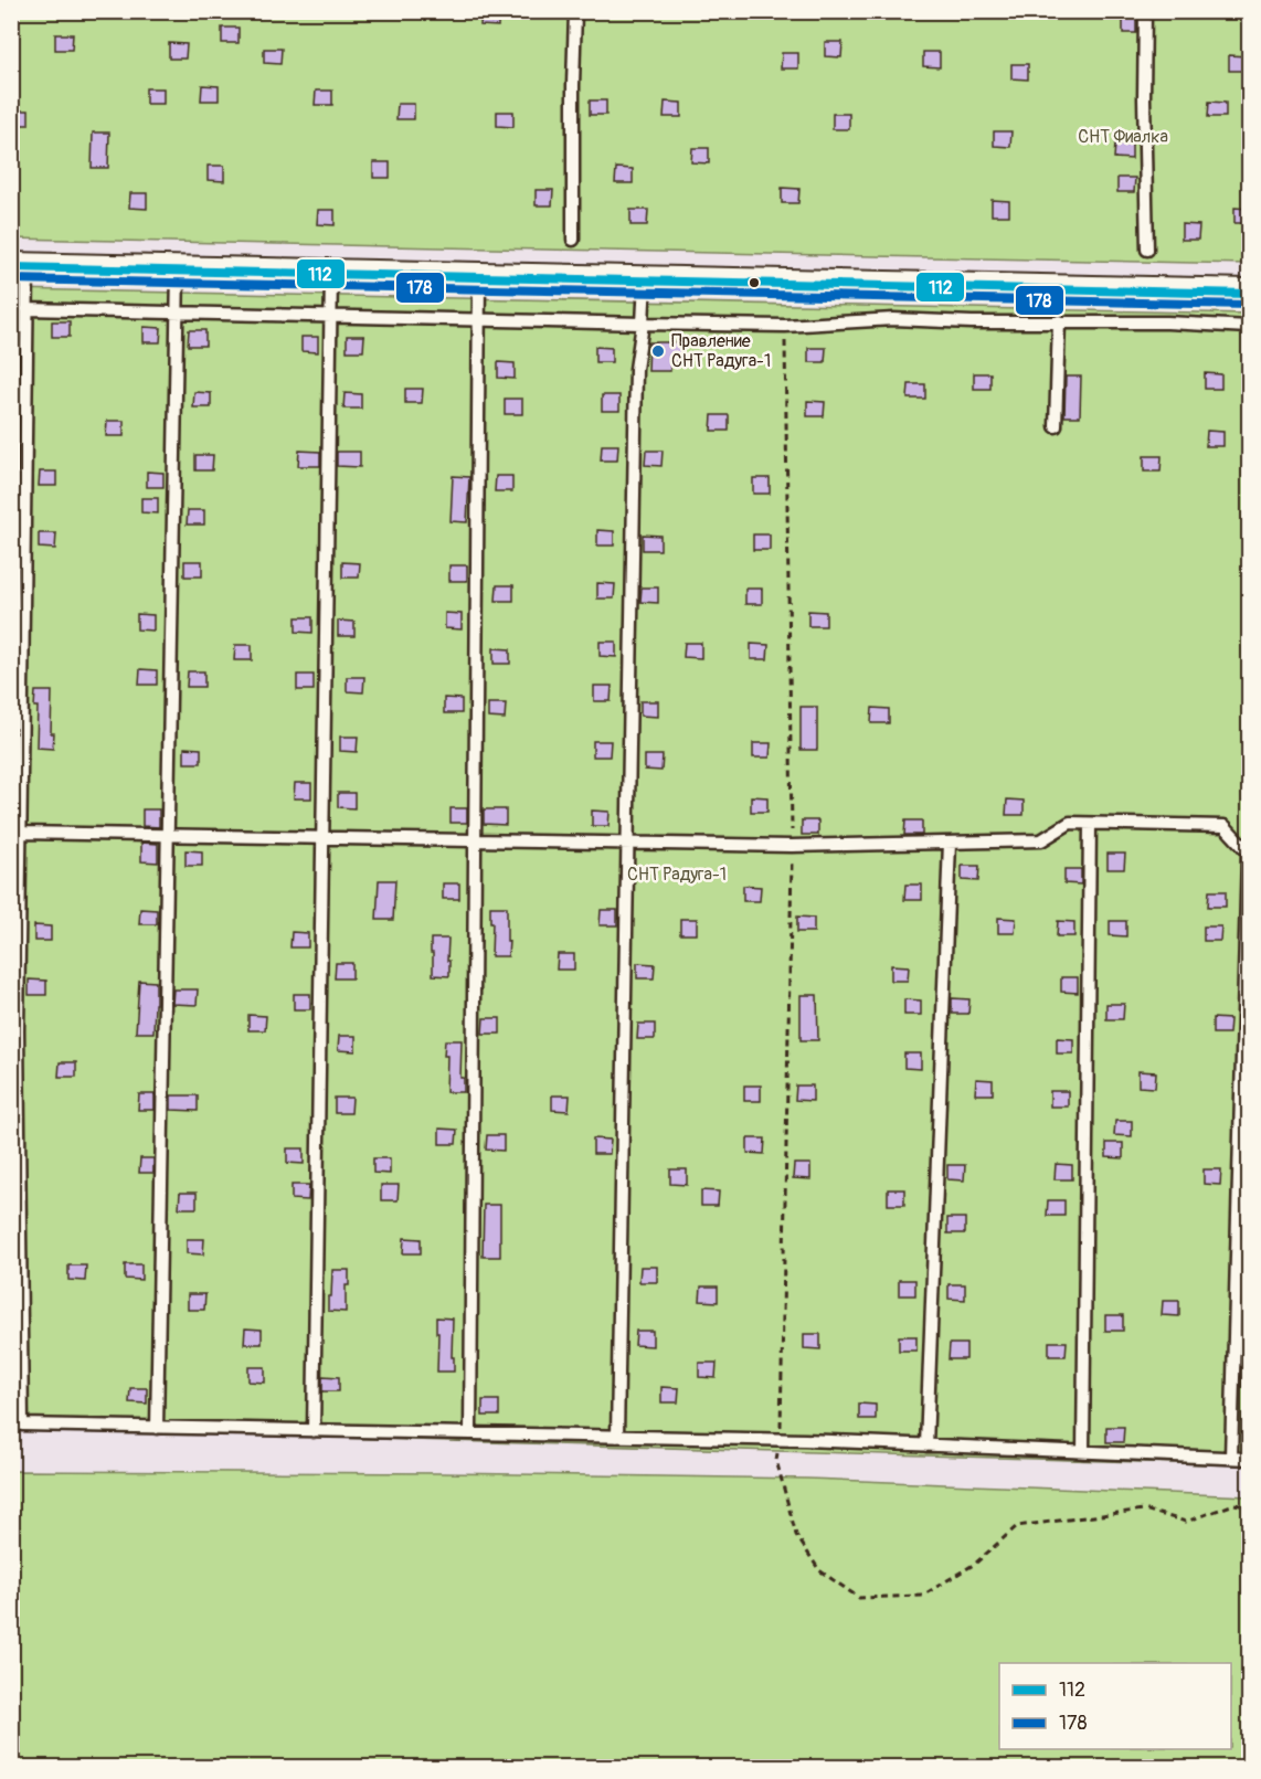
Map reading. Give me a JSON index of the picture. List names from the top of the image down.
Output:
{
  "parks": ["СНТ Фиалка", "СНТ Радуга-1"],
  "places": ["Правление СНТ Радуга-1"],
  "lines": ["transit line 112", "transit line 178"],
  "legend": ["112", "178"]
}
